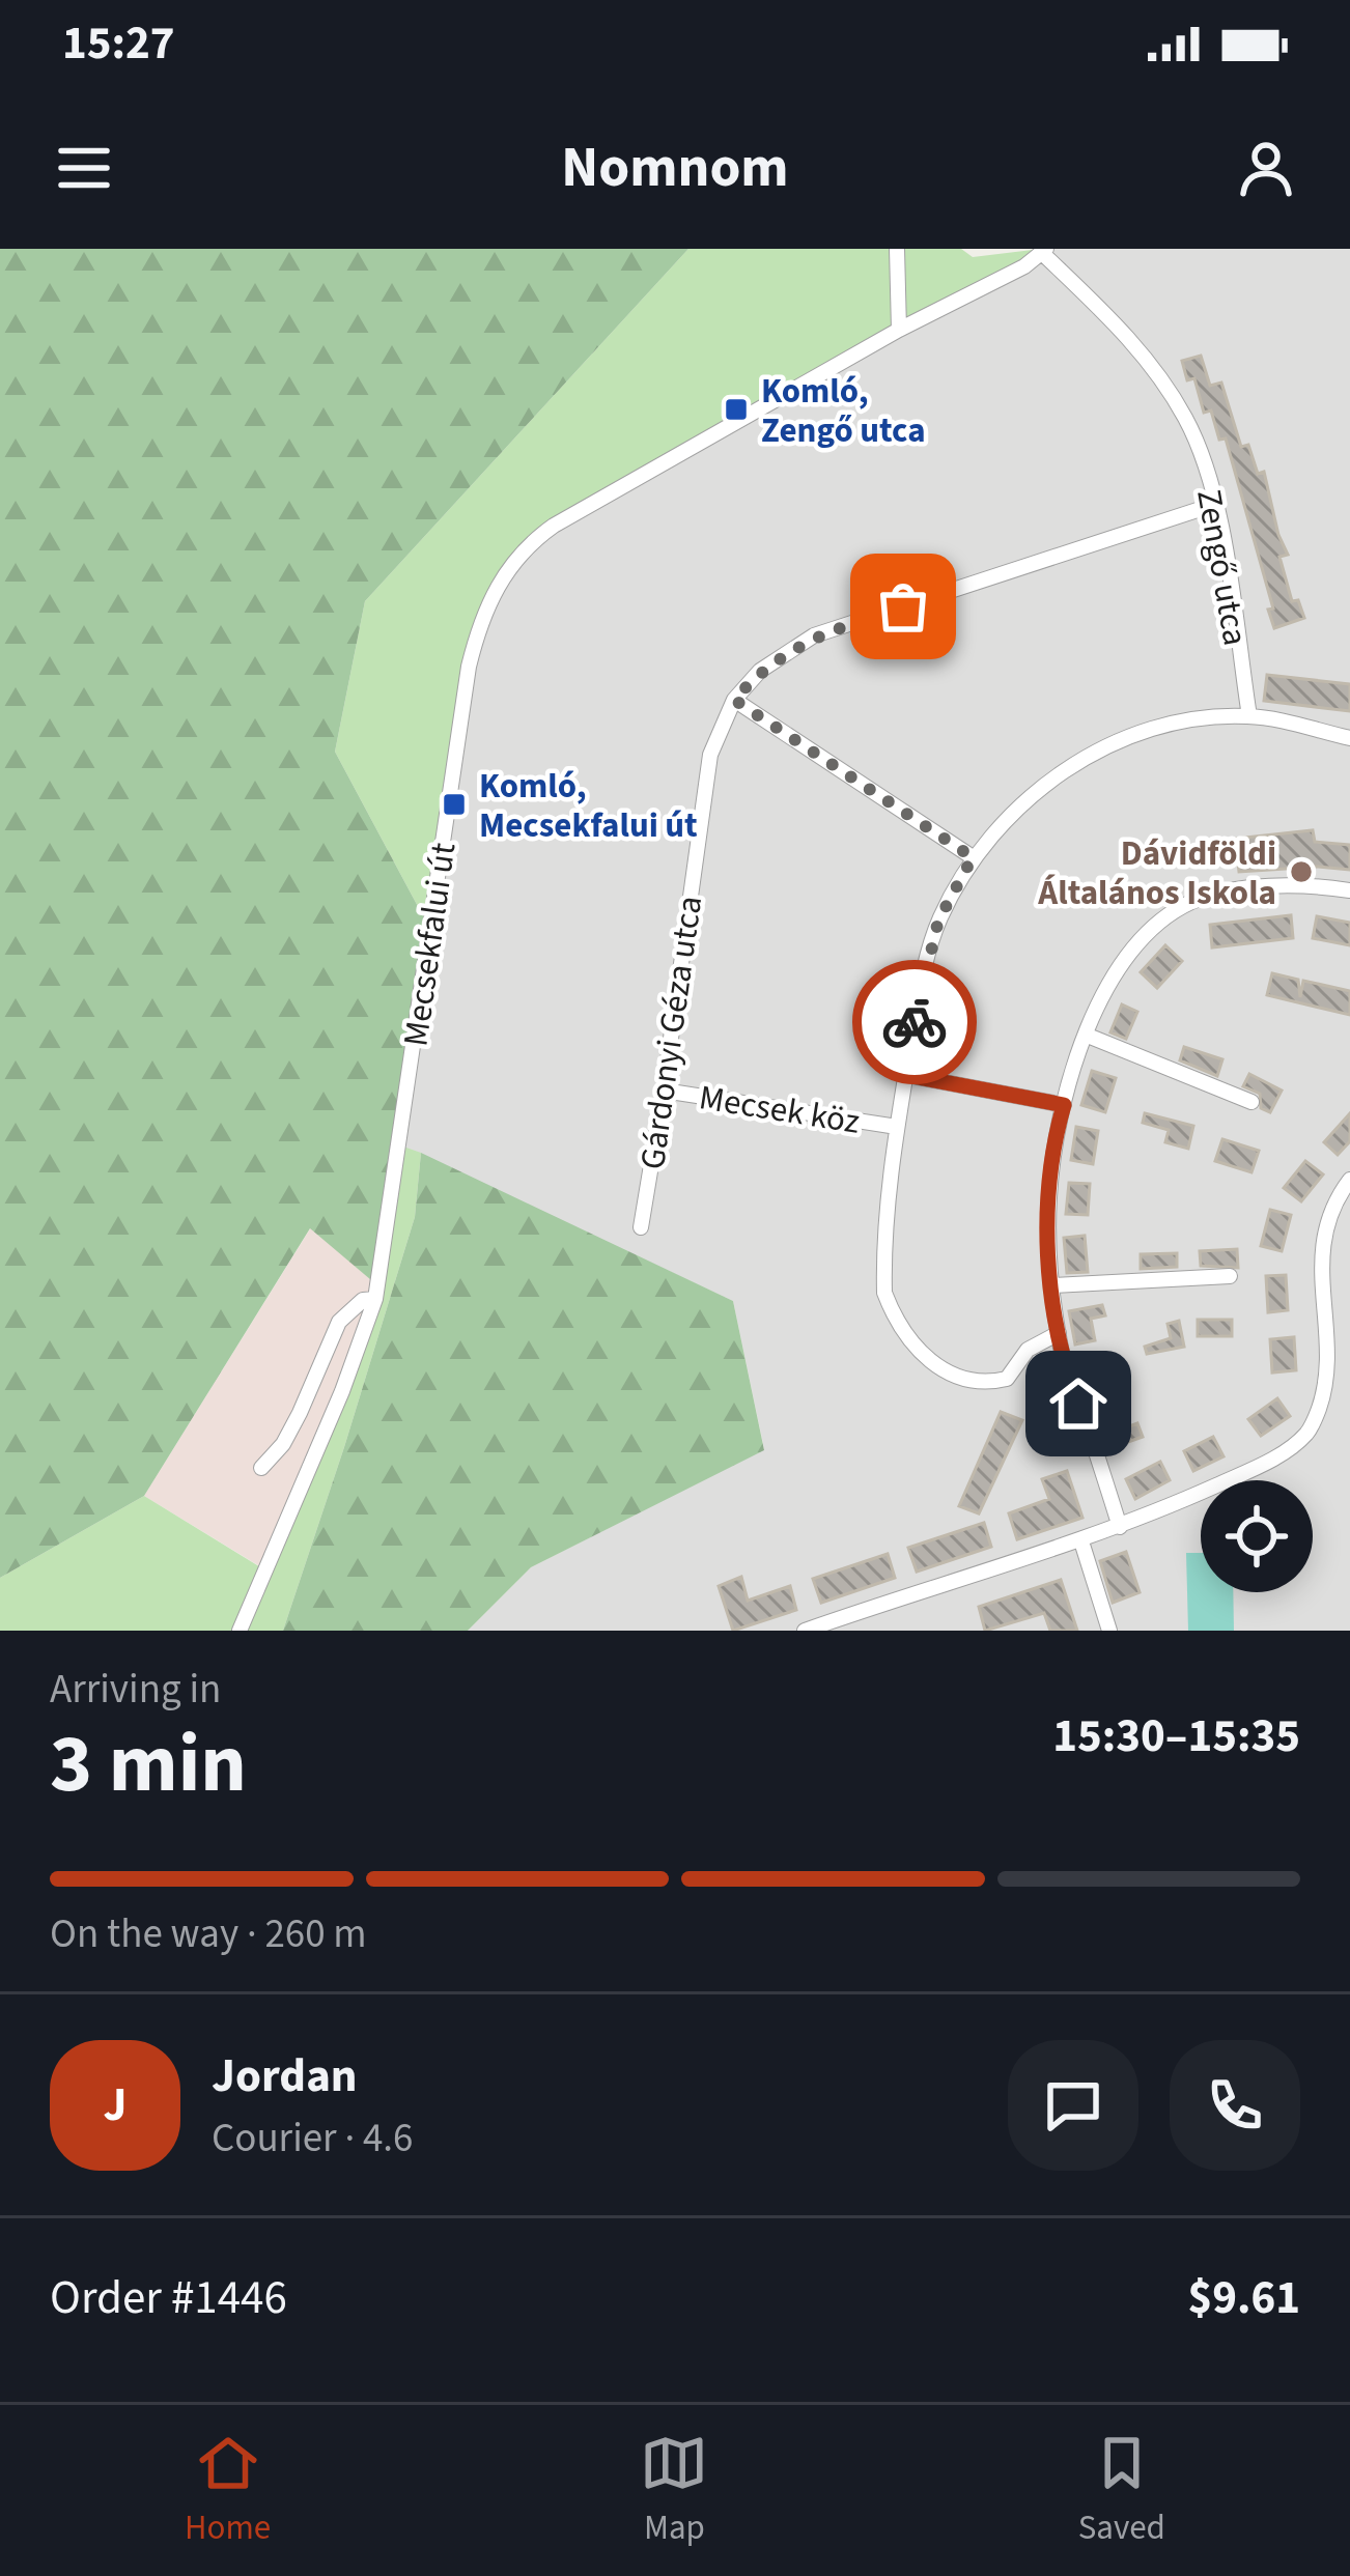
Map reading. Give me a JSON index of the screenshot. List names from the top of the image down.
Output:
{
  "streets": {
    "street": [
      "Zengő utca",
      "Mecsekfalui út",
      "Gárdonyi Géza utca",
      "Mecsek köz"
    ]
  },
  "crossings": [
    ["Zengő utca", "Mecsekfalui út"],
    ["Zengő utca", "Gárdonyi Géza utca"],
    ["Gárdonyi Géza utca", "Mecsek köz"]
  ],
  "places": {
    "transit": ["Komló, Zengő utca", "Komló, Mecsekfalui út"],
    "other": ["Dávidföldi Általános Iskola"]
  },
  "page": {
    "status": "15:27",
    "header": "Nomnom",
    "heading": ["3 min", "Arriving in", "15:30–15:35"],
    "panel": [
      "Jordan",
      "Courier · 4.6",
      "Order #1446",
      "$9.61"
    ],
    "bar": "On the way · 260 m",
    "round": "J",
    "tabs": ["Home", "Map", "Saved"]
  }
}
